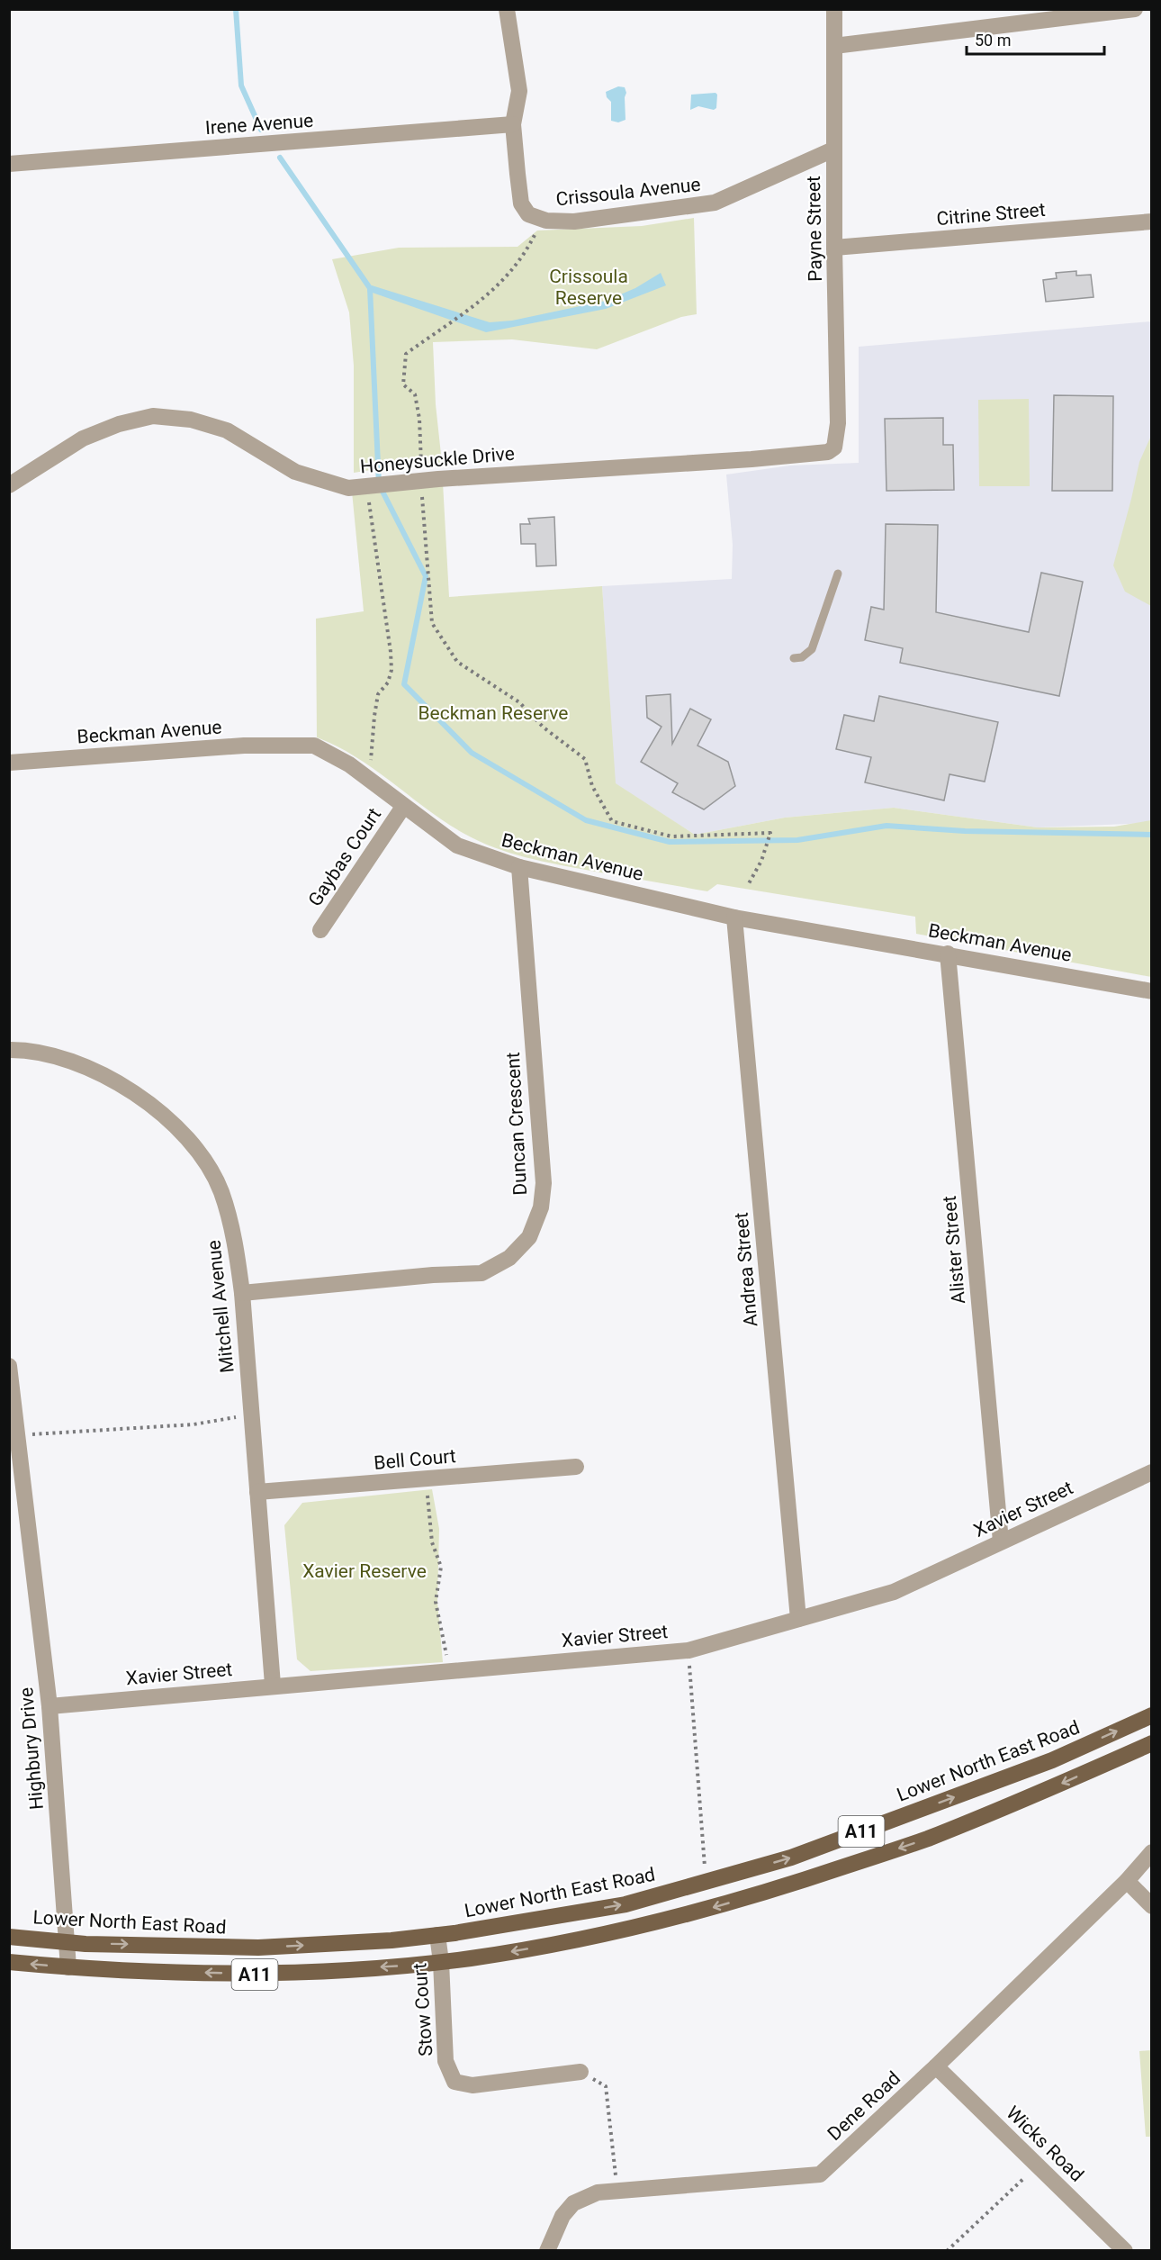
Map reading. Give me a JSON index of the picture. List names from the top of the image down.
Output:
{
  "streets": {
    "main road": ["Lower North East Road", "A11"],
    "street": [
      "Irene Avenue",
      "Crissoula Avenue",
      "Citrine Street",
      "Payne Street",
      "Honeysuckle Drive",
      "Beckman Avenue",
      "Gaybas Court",
      "Duncan Crescent",
      "Alister Street",
      "Andrea Street",
      "Mitchell Avenue",
      "Bell Court",
      "Xavier Street",
      "Highbury Drive",
      "Stow Court",
      "Dene Road",
      "Wicks Road"
    ]
  },
  "crossings": [
    ["Irene Avenue", "Crissoula Avenue"],
    ["Crissoula Avenue", "Payne Street"],
    ["Citrine Street", "Payne Street"],
    ["Payne Street", "Honeysuckle Drive"],
    ["Beckman Avenue", "Gaybas Court"],
    ["Beckman Avenue", "Duncan Crescent"],
    ["Beckman Avenue", "Alister Street"],
    ["Beckman Avenue", "Andrea Street"],
    ["Duncan Crescent", "Mitchell Avenue"],
    ["Alister Street", "Xavier Street"],
    ["Andrea Street", "Xavier Street"],
    ["Mitchell Avenue", "Bell Court"],
    ["Mitchell Avenue", "Xavier Street"],
    ["Xavier Street", "Highbury Drive"],
    ["Highbury Drive", "Lower North East Road"],
    ["Highbury Drive", "A11"],
    ["Lower North East Road", "Stow Court"],
    ["A11", "Stow Court"],
    ["Dene Road", "Wicks Road"]
  ],
  "parks": ["Crissoula Reserve", "Beckman Reserve", "Xavier Reserve"],
  "scale_bar": "50 m"
}
